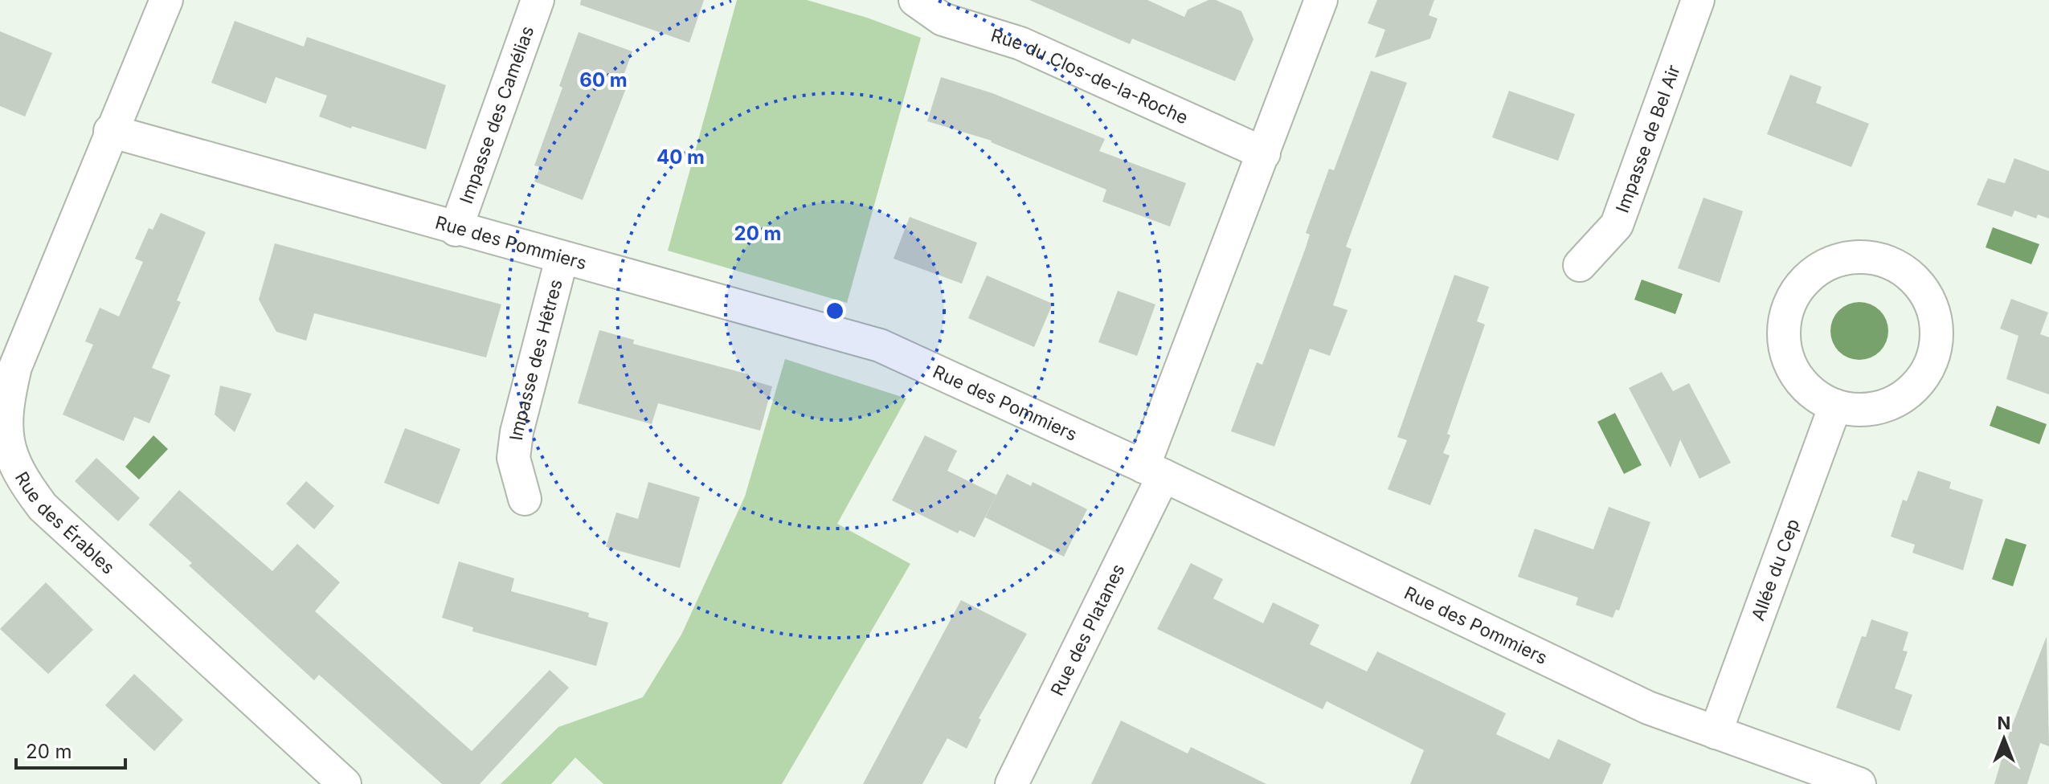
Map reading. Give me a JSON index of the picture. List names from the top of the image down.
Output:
{
  "streets": {
    "street": [
      "Rue du Clos-de-la-Roche",
      "Impasse des Camélias",
      "Impasse de Bel Air",
      "Rue des Pommiers",
      "Impasse des Hêtres",
      "Rue des Érables",
      "Allée du Cep",
      "Rue des Platanes"
    ]
  },
  "crossings": [
    ["Impasse des Camélias", "Rue des Pommiers"],
    ["Rue des Pommiers", "Impasse des Hêtres"],
    ["Rue des Pommiers", "Rue des Érables"],
    ["Rue des Pommiers", "Allée du Cep"],
    ["Rue des Pommiers", "Rue des Platanes"]
  ],
  "scale_bar": "20 m",
  "north": "top",
  "rings": ["60 m", "40 m", "20 m"]
}
